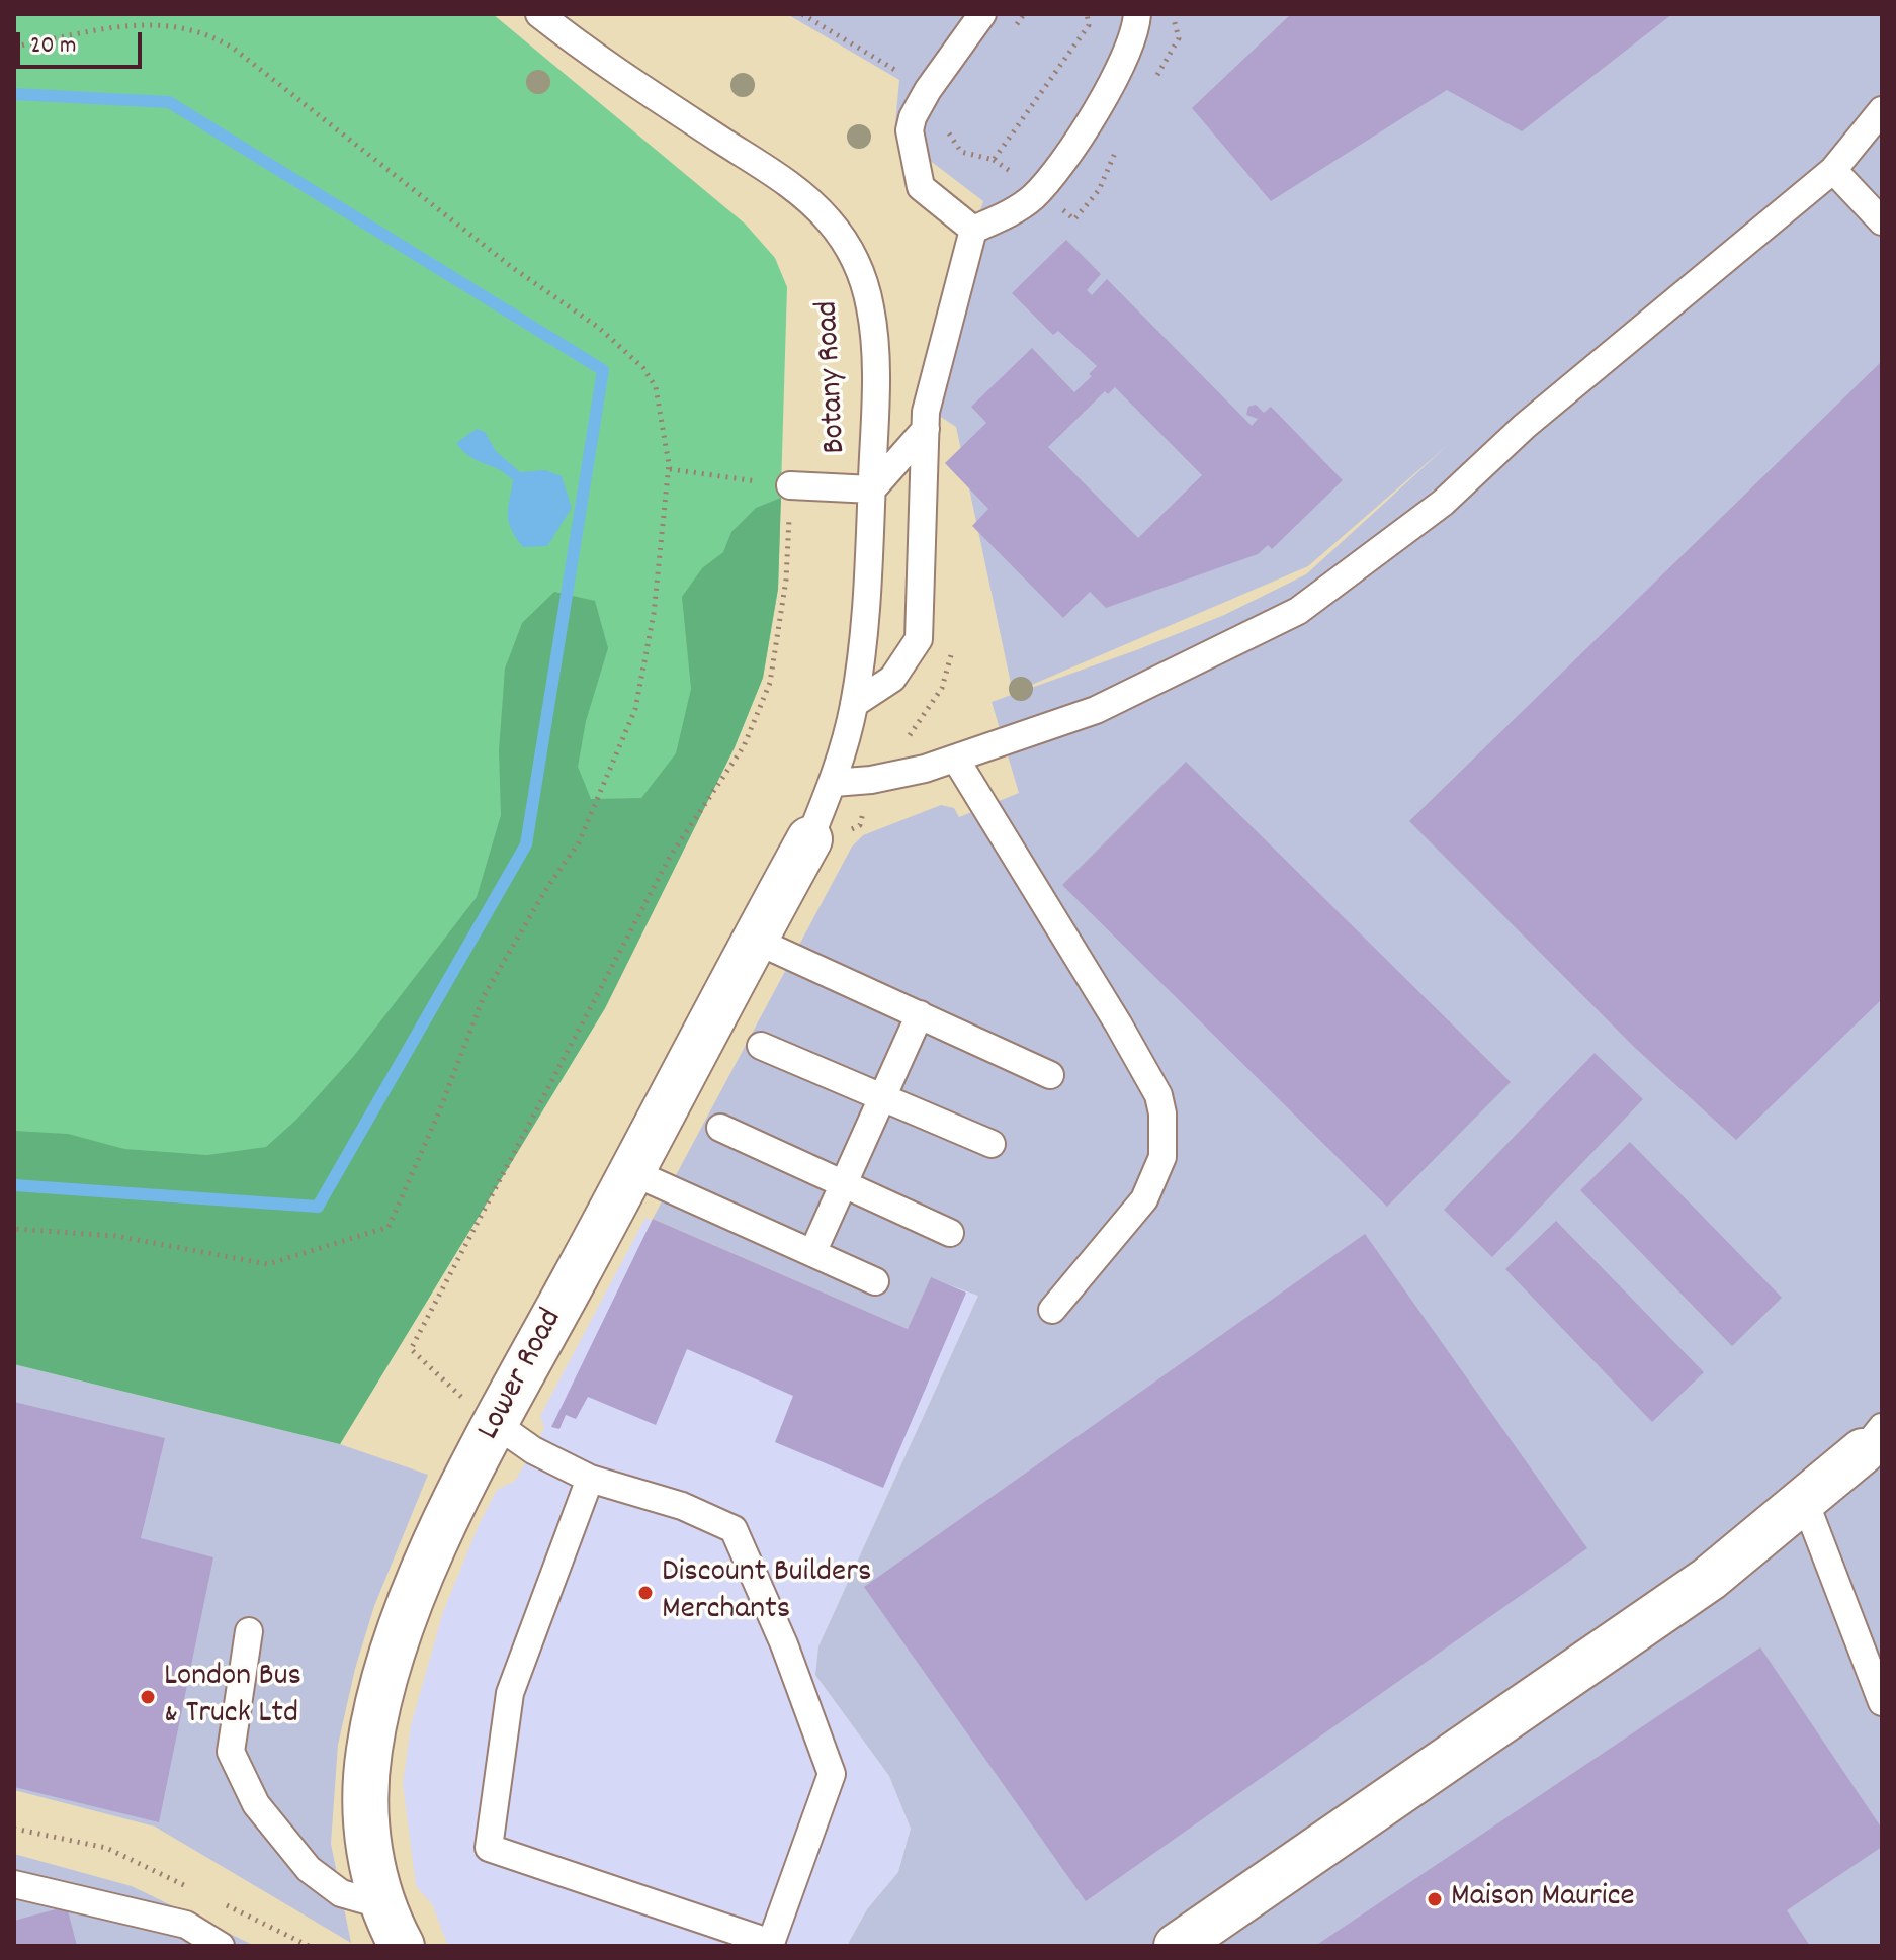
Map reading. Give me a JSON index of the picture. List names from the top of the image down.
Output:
{
  "streets": {
    "street": ["Lower Road"],
    "lane": ["Botany Road"]
  },
  "crossings": [
    ["Botany Road", "Lower Road"]
  ],
  "places": ["Discount Builders Merchants", "London Bus & Truck Ltd", "Maison Maurice"],
  "scale_bar": "20 m"
}
